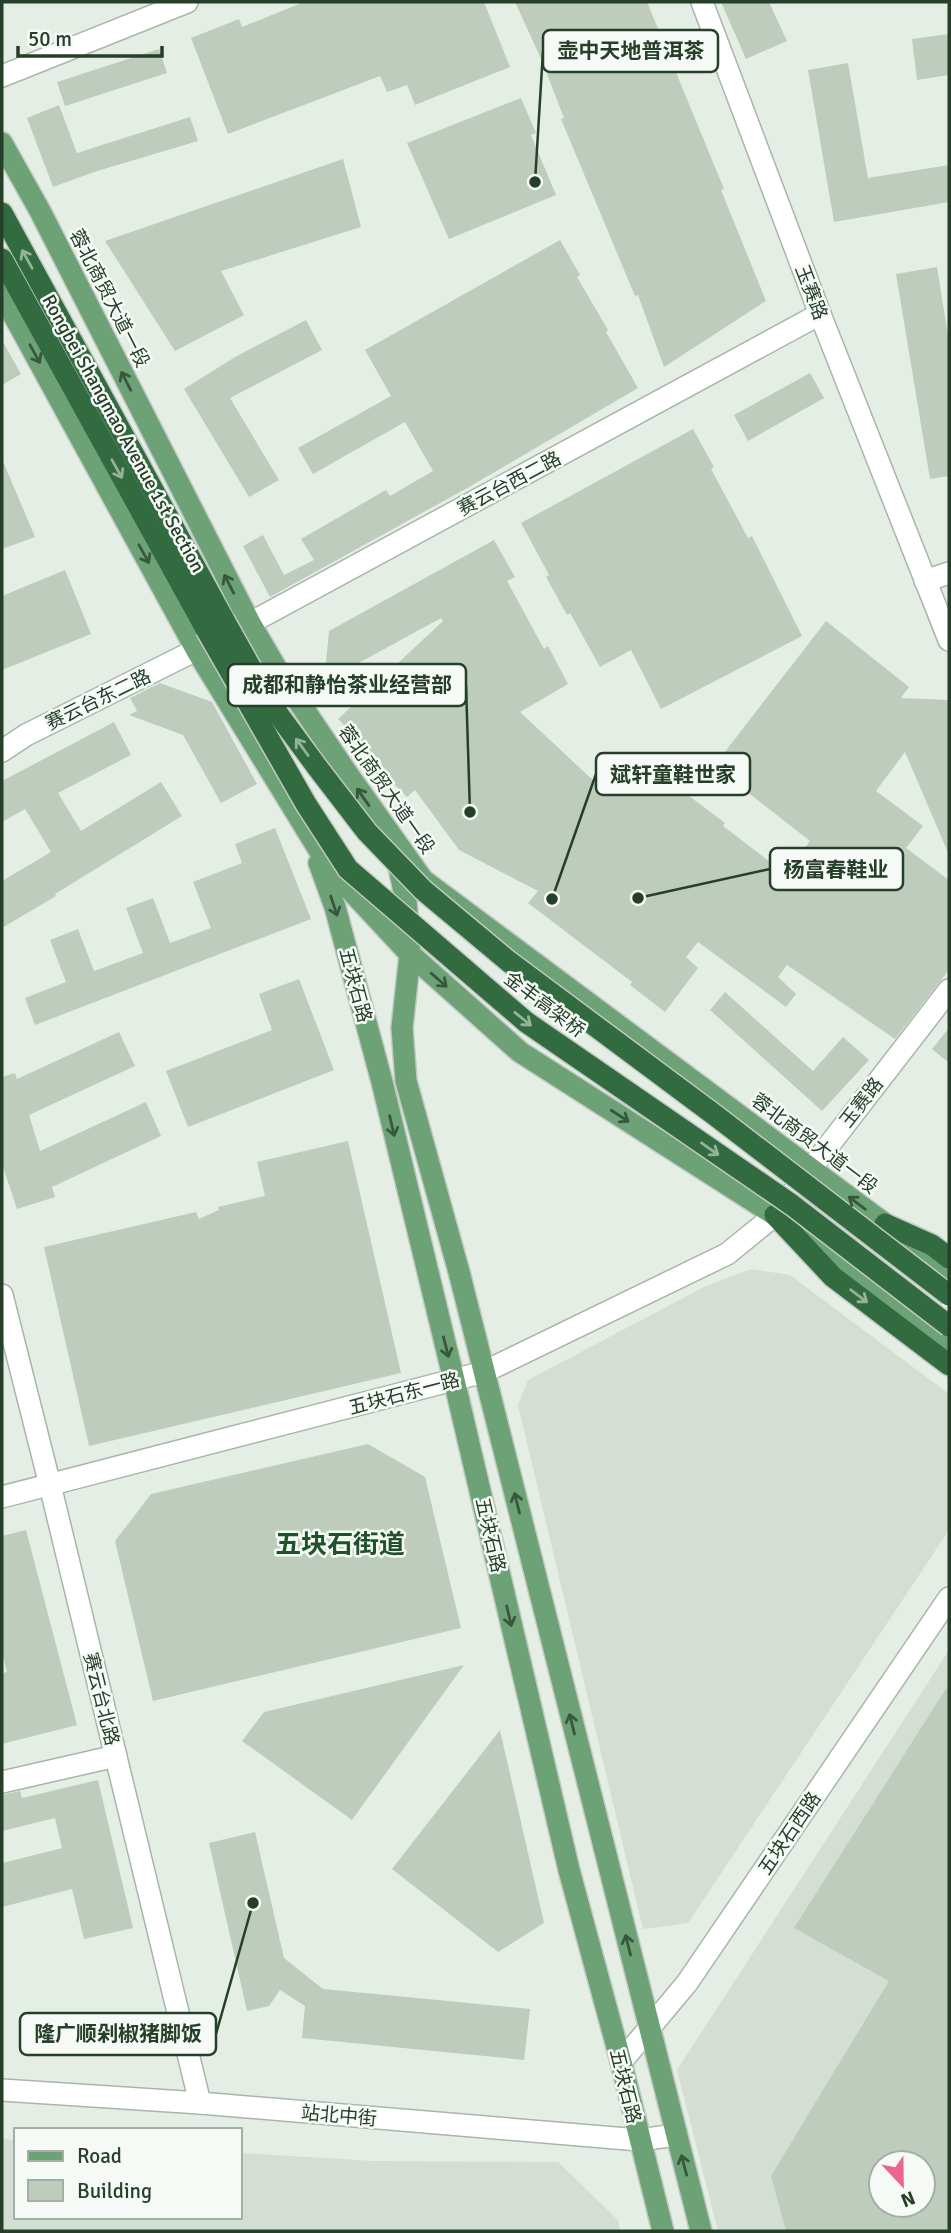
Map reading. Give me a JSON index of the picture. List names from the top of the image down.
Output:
{
  "streets": {
    "highway": ["Rongbei Shangmao Avenue 1st Section", "金丰高架桥"],
    "main road": ["蓉北商贸大道一段", "五块石路"],
    "street": [
      "玉赛路",
      "赛云台西二路",
      "赛云台东二路",
      "五块石东一路",
      "赛云台北路",
      "五块石西路",
      "站北中街"
    ]
  },
  "crossings": [
    ["玉赛路", "蓉北商贸大道一段"],
    ["玉赛路", "赛云台西二路"],
    ["玉赛路", "五块石东一路"],
    ["蓉北商贸大道一段", "赛云台西二路"],
    ["蓉北商贸大道一段", "五块石路"],
    ["Rongbei Shangmao Avenue 1st Section", "金丰高架桥"],
    ["赛云台西二路", "赛云台东二路"],
    ["五块石路", "五块石东一路"],
    ["五块石路", "五块石西路"],
    ["五块石路", "站北中街"],
    ["五块石东一路", "赛云台北路"],
    ["赛云台北路", "站北中街"]
  ],
  "districts": ["五块石街道"],
  "places": [
    "壶中天地普洱茶",
    "成都和静怡茶业经营部",
    "杨富春鞋业",
    "斌轩童鞋世家",
    "隆广顺剁椒猪脚饭"
  ],
  "legend": ["Road", "Building"],
  "scale_bar": "50 m",
  "north": "bottom"
}
